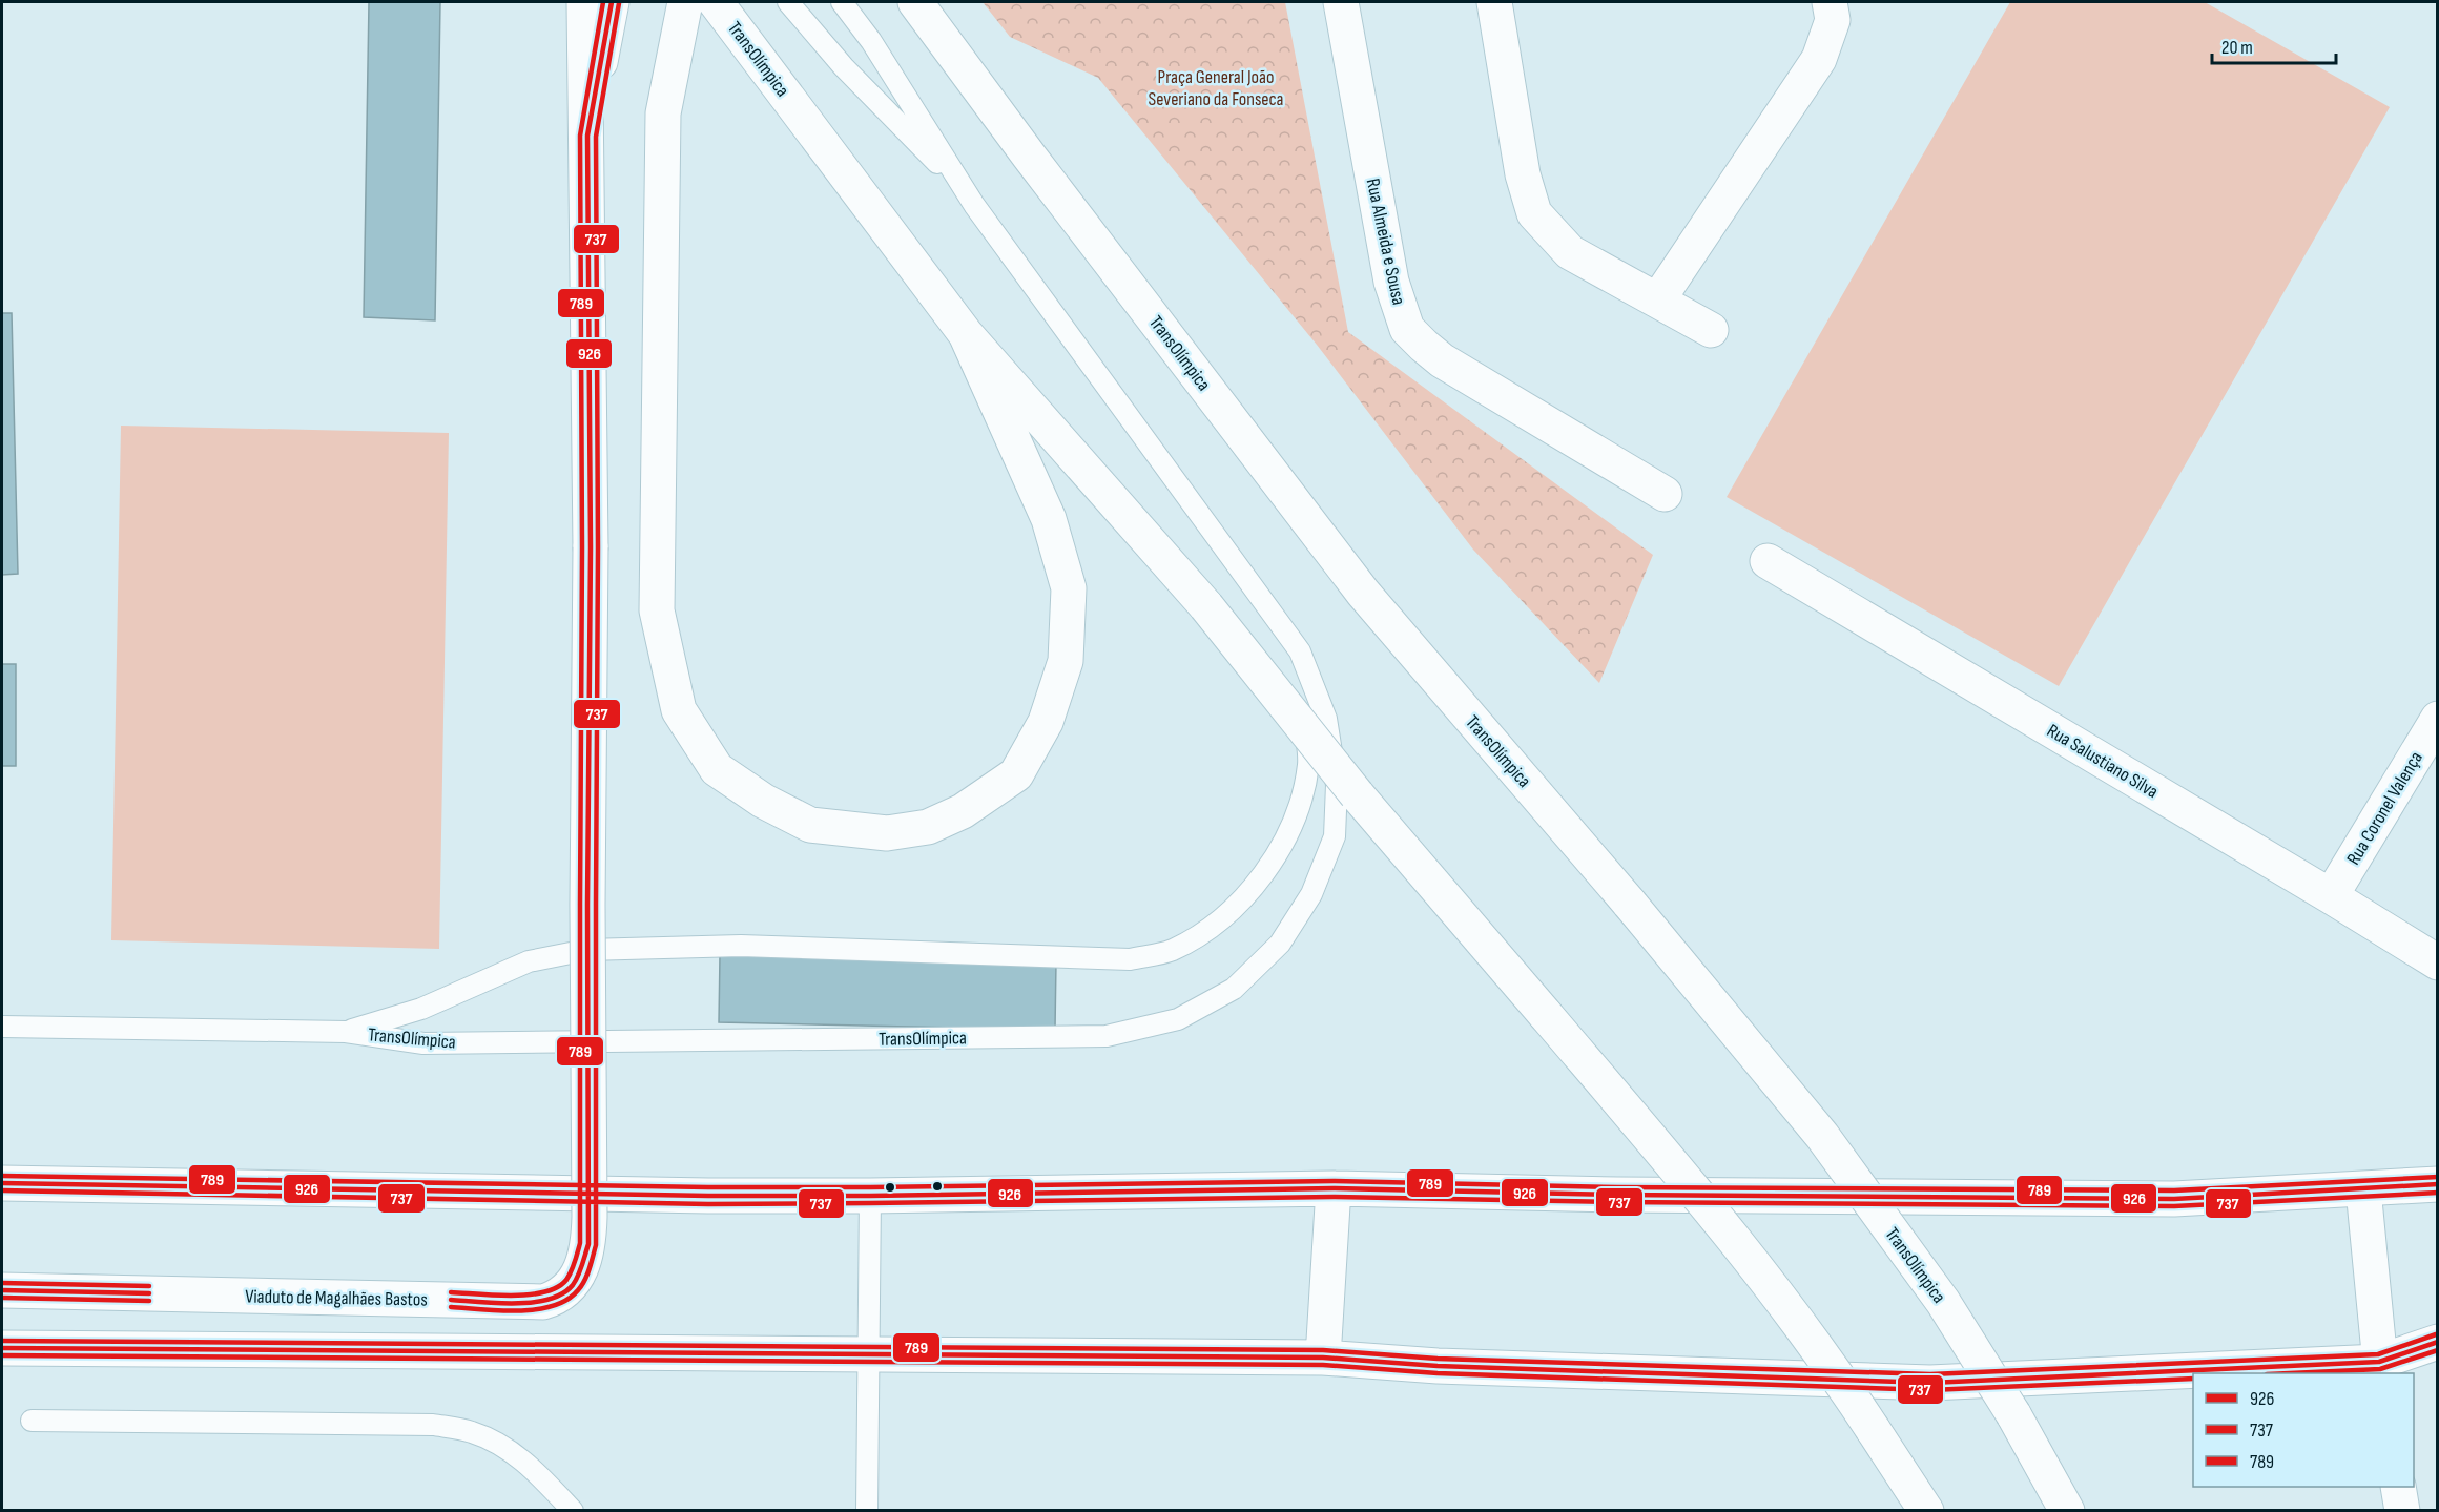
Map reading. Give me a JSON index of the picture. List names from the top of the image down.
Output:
{
  "streets": {
    "main road": [
      "TransOlímpica",
      "Rua Almeida e Sousa",
      "Rua Salustiano Silva",
      "Rua Coronel Valença",
      "Viaduto de Magalhães Bastos"
    ]
  },
  "crossings": [
    ["Rua Salustiano Silva", "Rua Coronel Valença"]
  ],
  "parks": ["Praça General João Severiano da Fonseca"],
  "lines": ["transit line 926", "transit line 789", "transit line 737"],
  "legend": ["926", "737", "789"],
  "scale_bar": "20 m"
}
